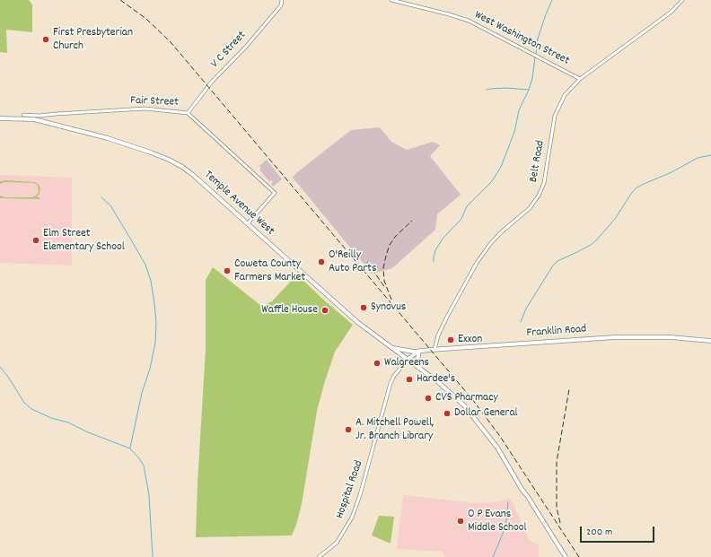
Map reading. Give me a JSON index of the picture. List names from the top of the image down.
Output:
{
  "streets": {
    "main road": ["Temple Avenue West", "Franklin Road"],
    "street": [
      "West Washington Street",
      "V C Street",
      "Fair Street",
      "Belt Road",
      "Hospital Road"
    ]
  },
  "crossings": [
    ["West Washington Street", "Belt Road"],
    ["V C Street", "Fair Street"],
    ["Fair Street", "Temple Avenue West"],
    ["Belt Road", "Franklin Road"],
    ["Temple Avenue West", "Franklin Road"],
    ["Temple Avenue West", "Hospital Road"]
  ],
  "places": [
    "First Presbyterian Church",
    "Elm Street Elementary School",
    "O'Reilly Auto Parts",
    "Coweta County Farmers Market",
    "Synovus",
    "Waffle House",
    "Exxon",
    "Walgreens",
    "Hardee's",
    "CVS Pharmacy",
    "Dollar General",
    "A. Mitchell Powell, Jr. Branch Library",
    "O P Evans Middle School"
  ],
  "scale_bar": "200 m"
}
